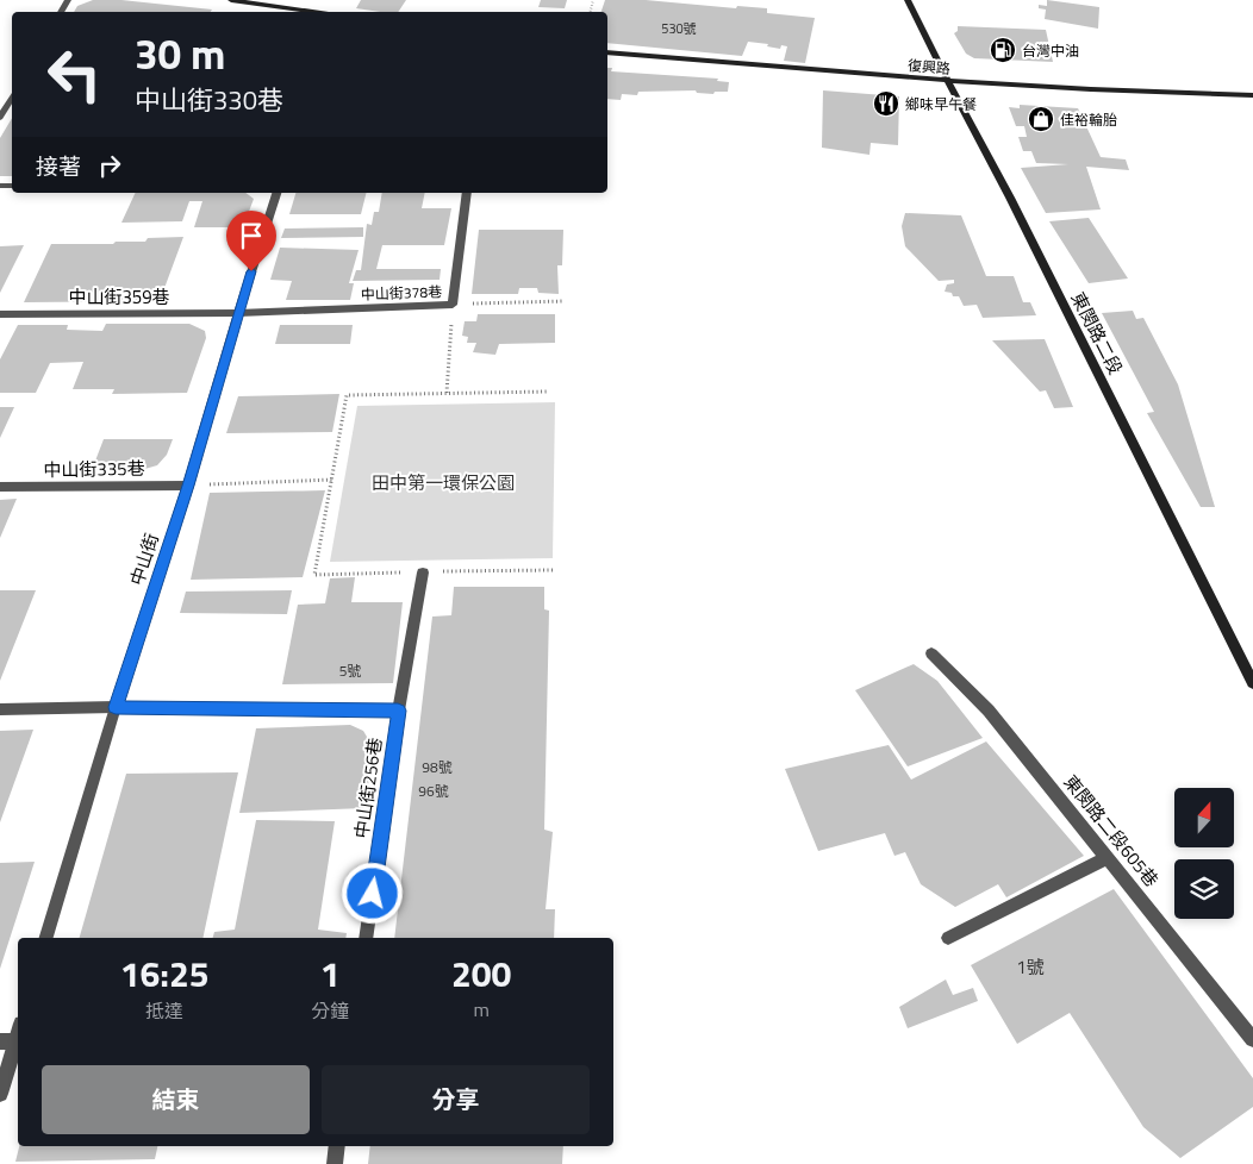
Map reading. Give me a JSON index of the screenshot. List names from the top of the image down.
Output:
{
  "streets": {
    "main road": ["復興路", "東閔路二段"],
    "street": [
      "中山街378巷",
      "中山街359巷",
      "中山街335巷",
      "中山街",
      "中山街256巷",
      "東閔路二段605巷"
    ]
  },
  "crossings": [
    ["復興路", "東閔路二段"],
    ["中山街378巷", "中山街359巷"],
    ["中山街378巷", "中山街"],
    ["中山街359巷", "中山街"],
    ["中山街335巷", "中山街"]
  ],
  "parks": ["田中第一環保公園"],
  "places": {
    "fuel station": ["台灣中油"],
    "restaurant": ["鄉味早午餐"],
    "shop": ["佳裕輪胎"]
  },
  "house_numbers": [
    "530號",
    "5號",
    "98號",
    "96號",
    "1號"
  ],
  "north": "top",
  "page": {
    "turn": ["30 m", "中山街330巷"],
    "then": "接著",
    "eta": [
      "16:25",
      "抵達",
      "1",
      "分鐘",
      "200",
      "m"
    ],
    "buttons": ["結束", "分享"]
  }
}
